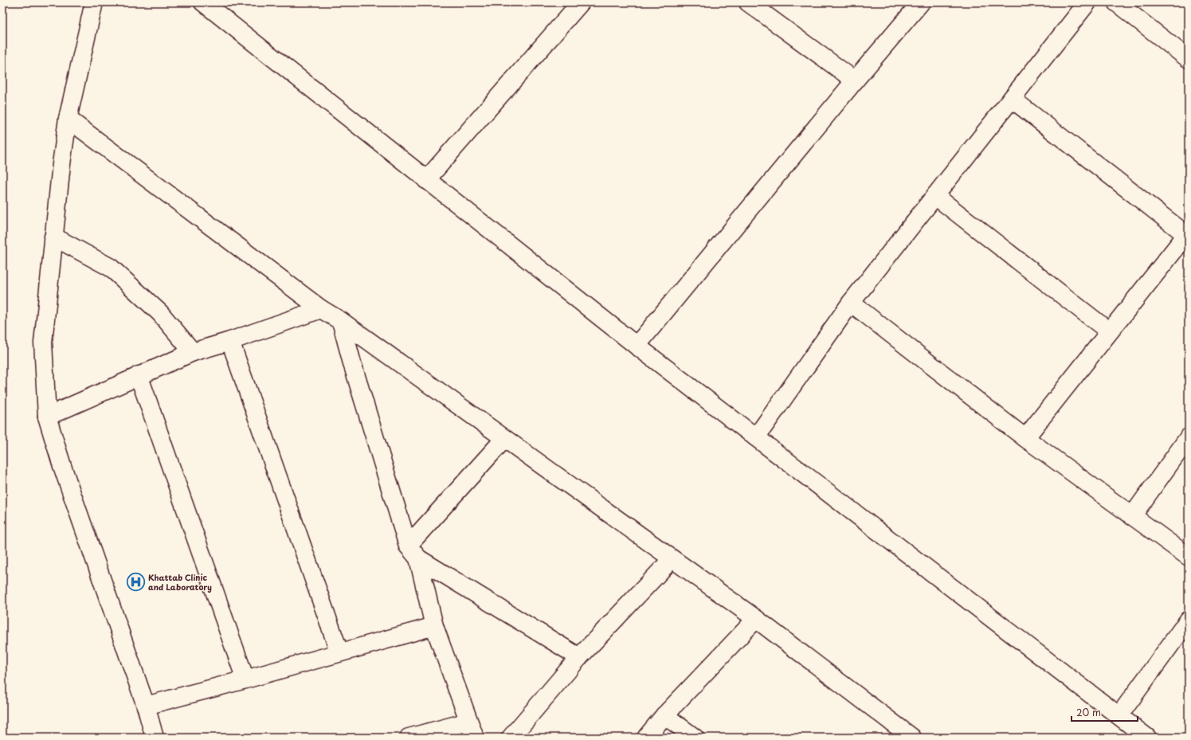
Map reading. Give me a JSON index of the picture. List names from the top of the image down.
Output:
{
  "places": {
    "hospital": ["Khattab Clinic and Laboratory"]
  },
  "scale_bar": "20 m"
}
